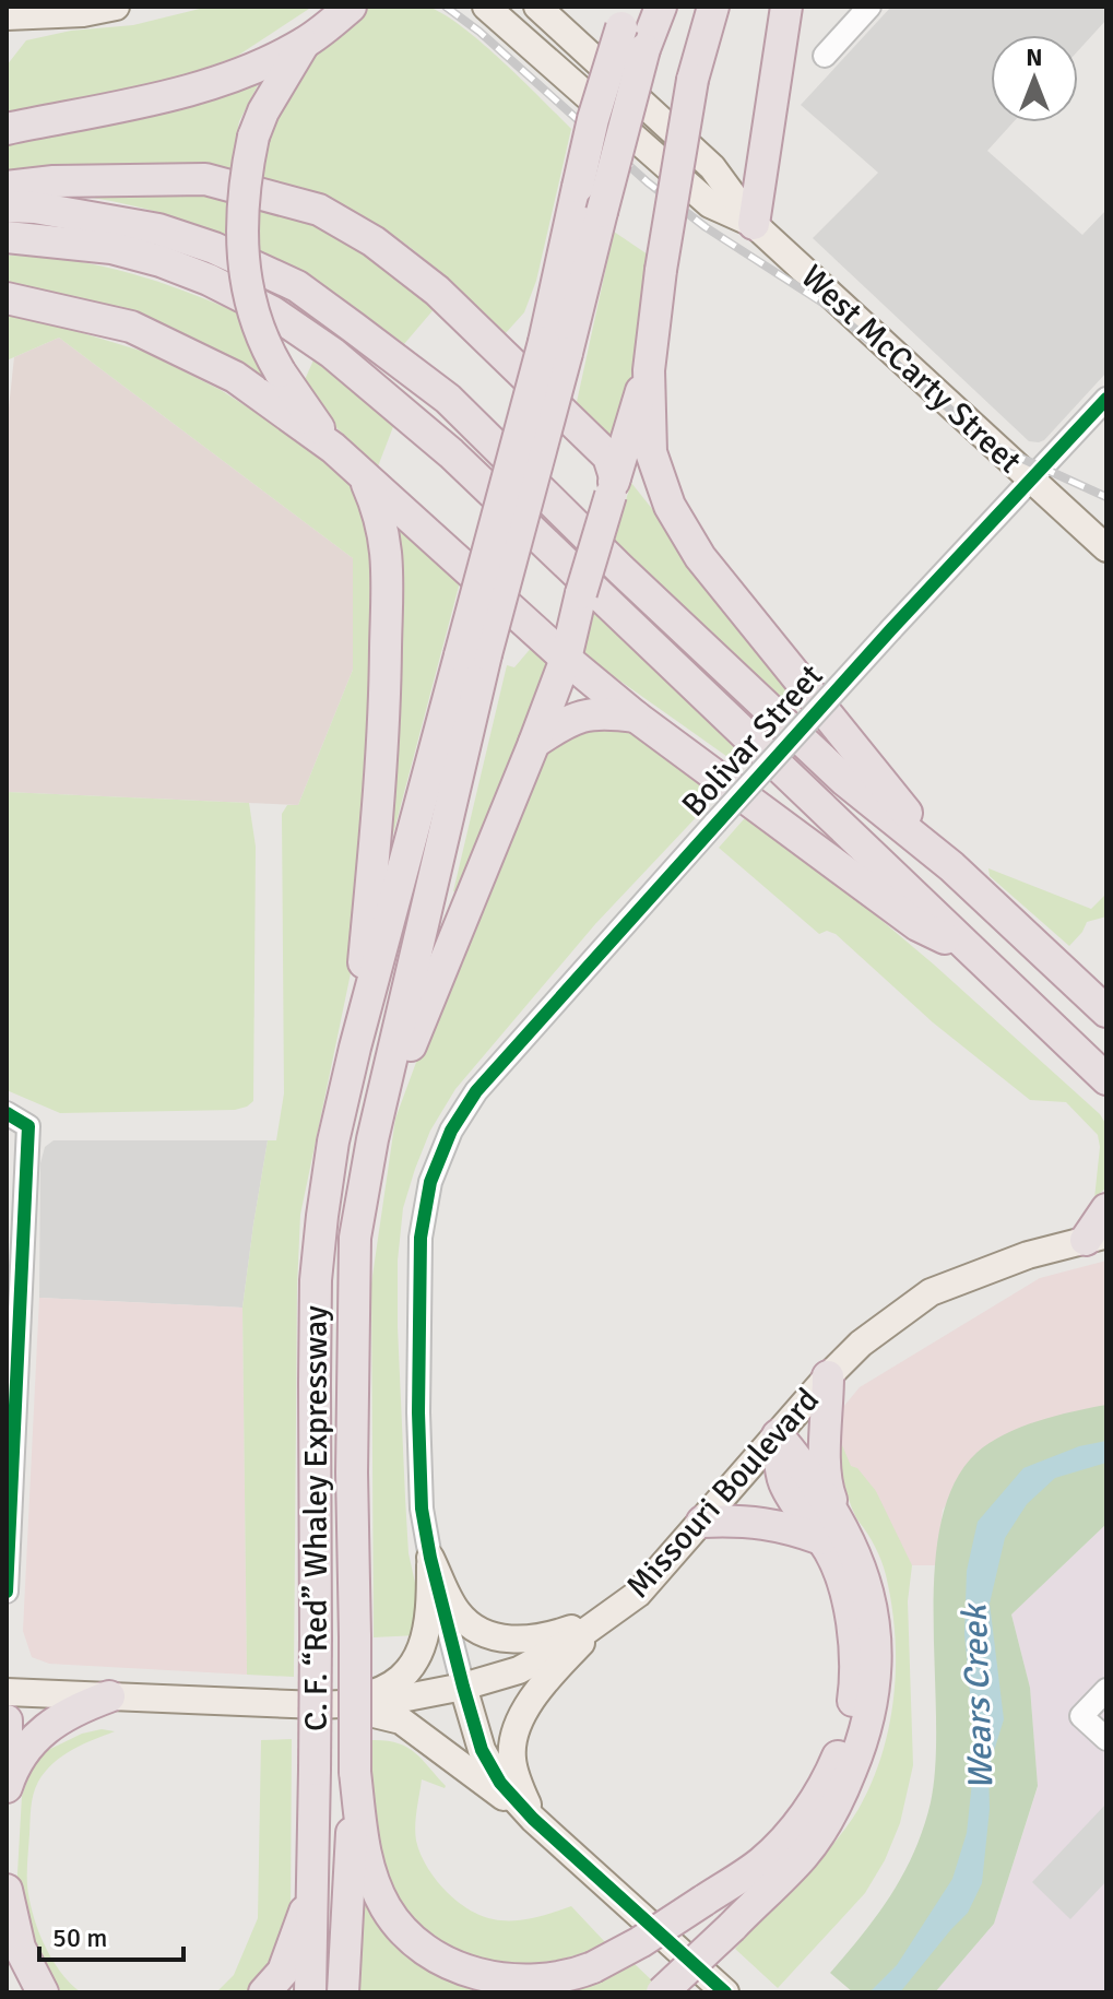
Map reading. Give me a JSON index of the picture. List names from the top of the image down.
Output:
{
  "streets": {
    "highway": ["C. F. “Red” Whaley Expressway"],
    "main road": ["West McCarty Street", "Missouri Boulevard"],
    "street": ["Bolivar Street"]
  },
  "crossings": [
    ["West McCarty Street", "Bolivar Street"],
    ["Bolivar Street", "Missouri Boulevard"]
  ],
  "water": ["Wears Creek"],
  "scale_bar": "50 m",
  "north": "top"
}
